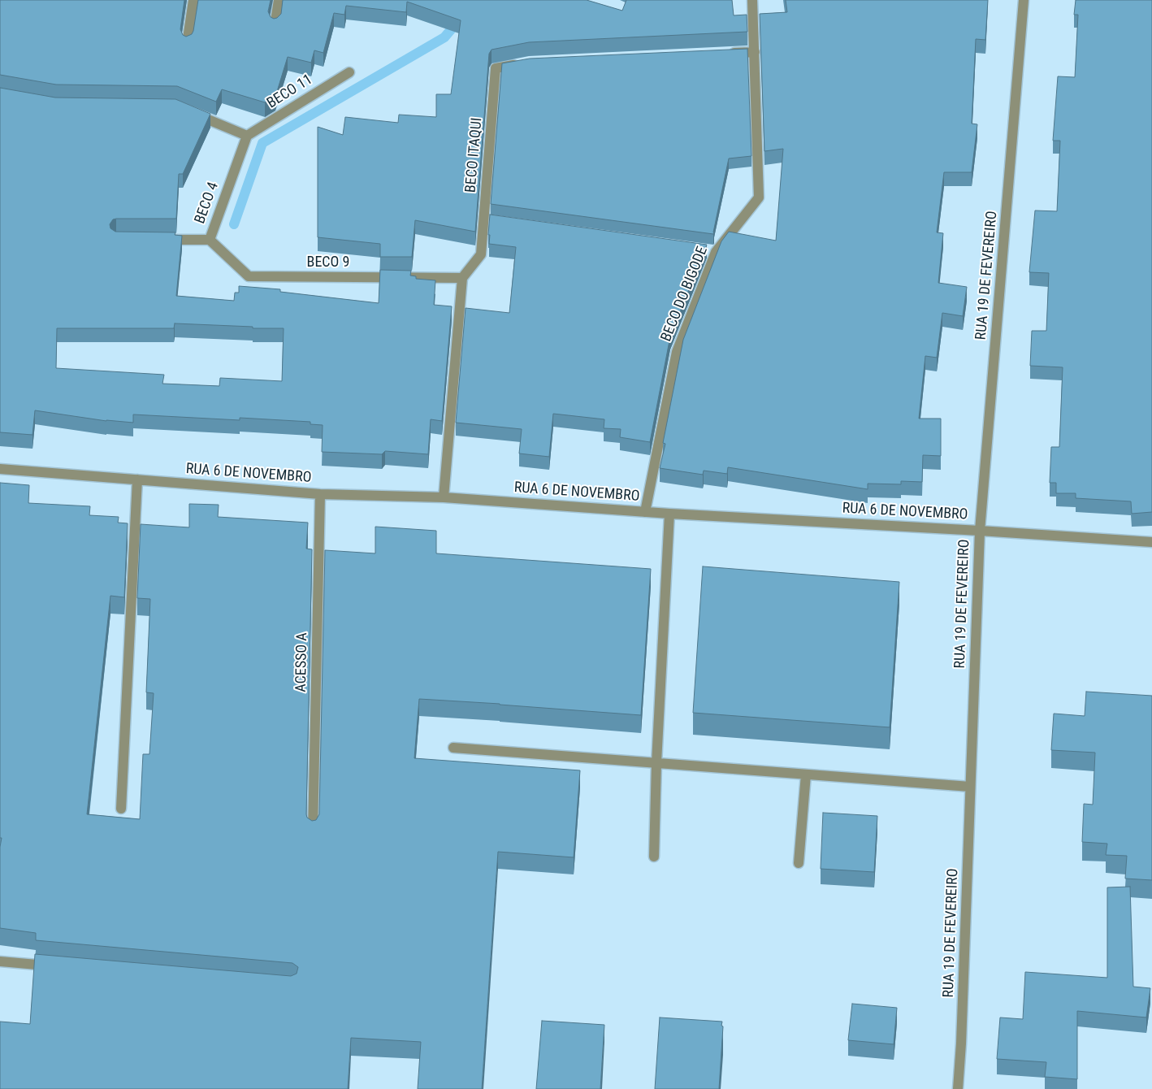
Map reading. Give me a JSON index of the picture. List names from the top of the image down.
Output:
{
  "streets": {
    "street": [
      "BECO 11",
      "BECO ITAQUI",
      "BECO 4",
      "BECO 9",
      "RUA 19 DE FEVEREIRO",
      "BECO DO BIGODE",
      "RUA 6 DE NOVEMBRO",
      "ACESSO A"
    ]
  },
  "crossings": [
    ["BECO 11", "BECO 4"],
    ["BECO ITAQUI", "BECO 9"],
    ["BECO 4", "BECO 9"],
    ["RUA 19 DE FEVEREIRO", "RUA 6 DE NOVEMBRO"],
    ["BECO DO BIGODE", "RUA 6 DE NOVEMBRO"],
    ["RUA 6 DE NOVEMBRO", "ACESSO A"]
  ]
}
